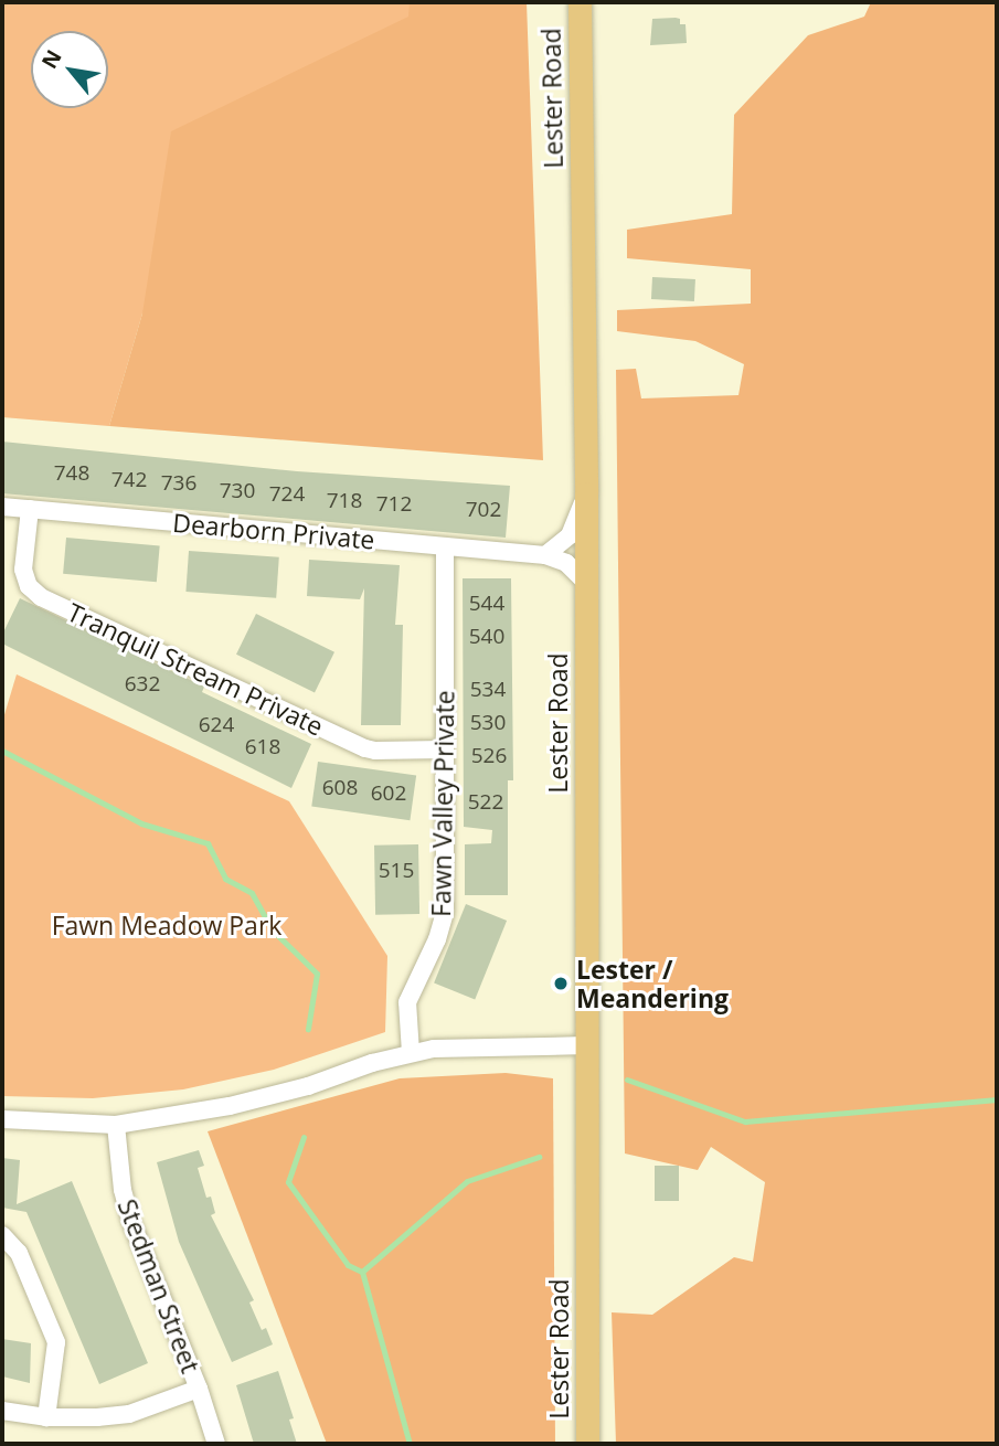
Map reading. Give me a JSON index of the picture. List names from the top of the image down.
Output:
{
  "streets": {
    "main road": ["Lester Road"],
    "street": [
      "Dearborn Private",
      "Tranquil Stream Private",
      "Fawn Valley Private",
      "Stedman Street"
    ]
  },
  "crossings": [
    ["Lester Road", "Dearborn Private"],
    ["Dearborn Private", "Tranquil Stream Private"],
    ["Dearborn Private", "Fawn Valley Private"],
    ["Tranquil Stream Private", "Fawn Valley Private"]
  ],
  "parks": ["Fawn Meadow Park"],
  "places": ["Lester / Meandering"],
  "house_numbers": [
    "748",
    "742",
    "736",
    "730",
    "724",
    "718",
    "712",
    "702",
    "544",
    "540",
    "632",
    "534",
    "530",
    "624",
    "618",
    "526",
    "608",
    "602",
    "522",
    "515"
  ],
  "north": "top left"
}
